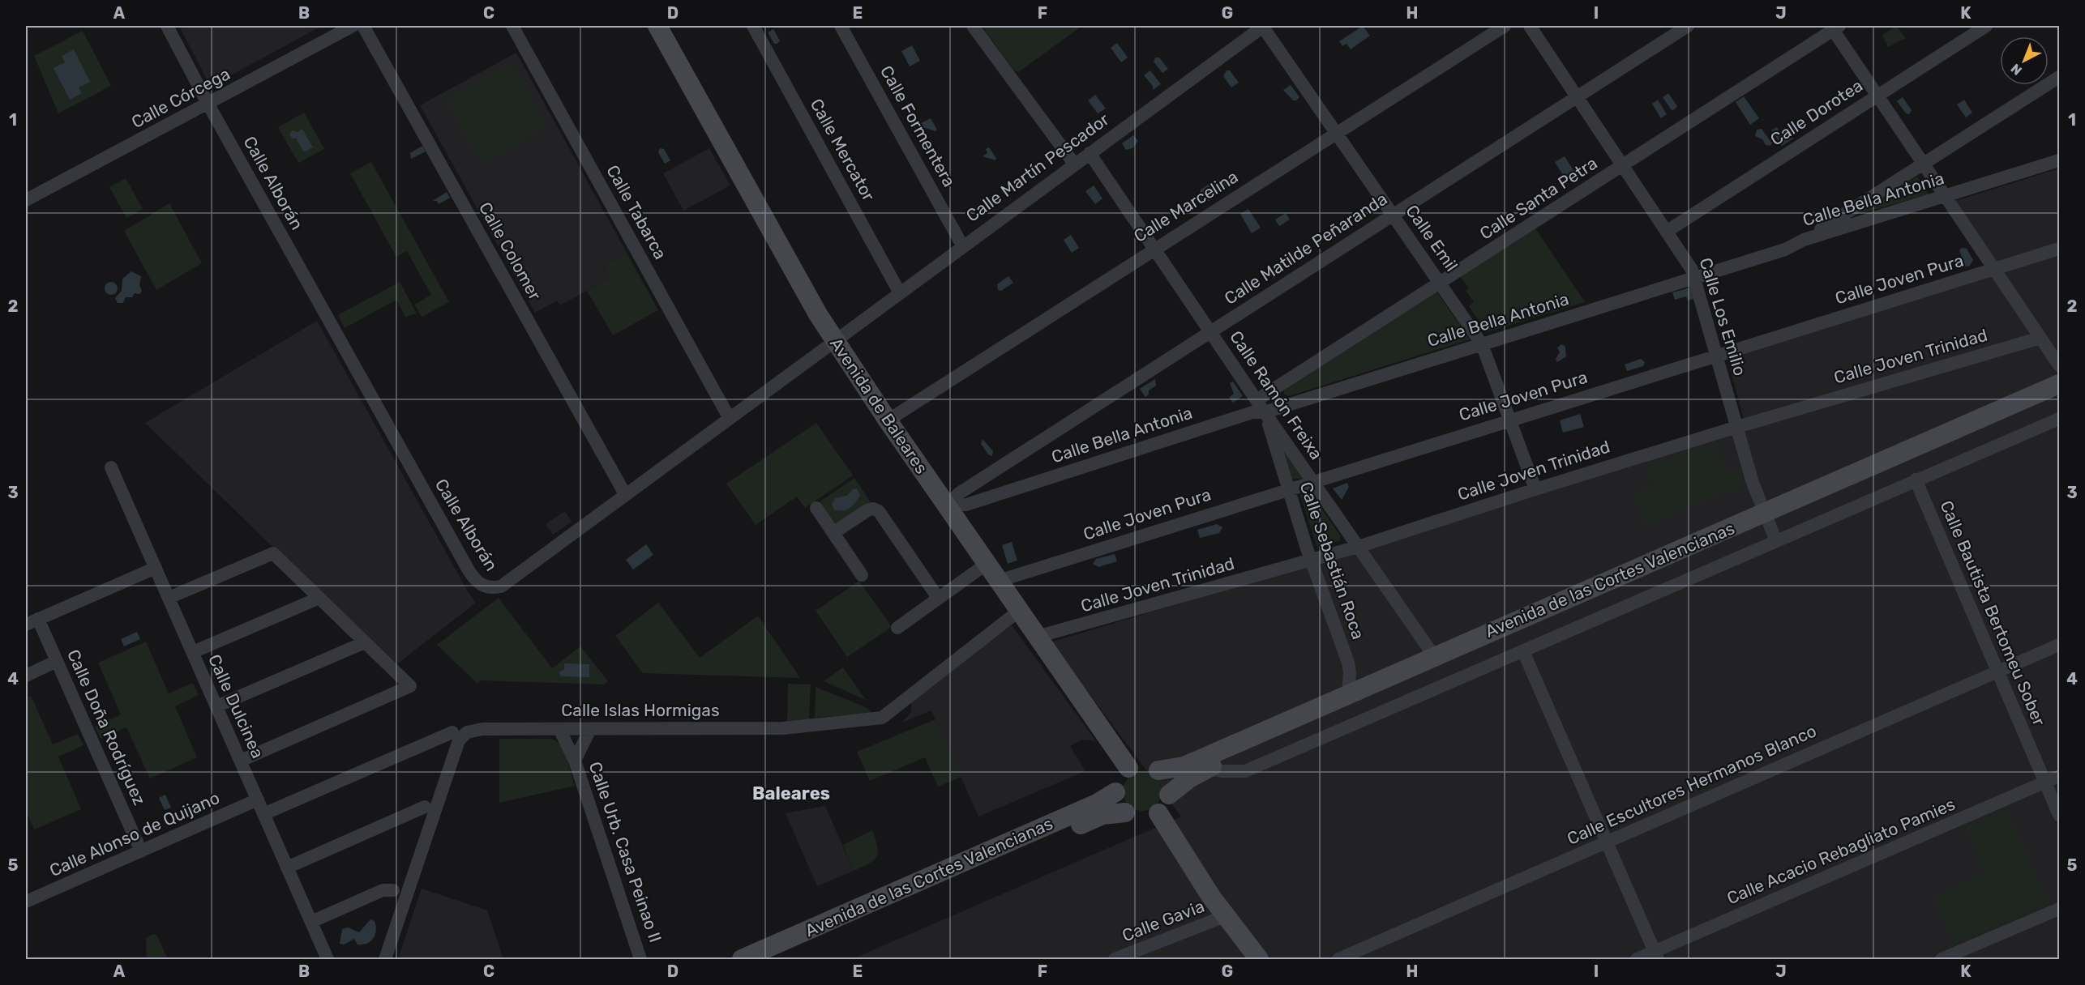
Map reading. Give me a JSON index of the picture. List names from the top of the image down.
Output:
{
  "streets": {
    "main road": ["Avenida de Baleares", "Avenida de las Cortes Valencianas"],
    "street": [
      "Calle Córcega",
      "Calle Dorotea",
      "Calle Formentera",
      "Calle Mercator",
      "Calle Martín Pescador",
      "Calle Alborán",
      "Calle Santa Petra",
      "Calle Bella Antonia",
      "Calle Marcelina",
      "Calle Tabarca",
      "Calle Emil",
      "Calle Matilde Peñaranda",
      "Calle Colomer",
      "Calle Joven Pura",
      "Calle Los Emilio",
      "Calle Joven Trinidad",
      "Calle Ramón Freixa",
      "Calle Sebastián Roca",
      "Calle Bautista Bertomeu Sober",
      "Calle Dulcinea",
      "Calle Islas Hormigas",
      "Calle Doña Rodríguez",
      "Calle Escultores Hermanos Blanco",
      "Calle Alonso de Quijano",
      "Calle Acacio Rebagliato Pamies",
      "Calle Urb. Casa Peinao II",
      "Calle Gavia"
    ]
  },
  "crossings": [
    ["Calle Córcega", "Calle Alborán"],
    ["Calle Dorotea", "Calle Los Emilio"],
    ["Calle Formentera", "Calle Martín Pescador"],
    ["Calle Mercator", "Calle Martín Pescador"],
    ["Calle Martín Pescador", "Calle Alborán"],
    ["Calle Martín Pescador", "Calle Emil"],
    ["Calle Martín Pescador", "Calle Ramón Freixa"],
    ["Calle Martín Pescador", "Avenida de Baleares"],
    ["Calle Alborán", "Calle Tabarca"],
    ["Calle Alborán", "Calle Colomer"],
    ["Calle Alborán", "Avenida de Baleares"],
    ["Calle Santa Petra", "Calle Emil"],
    ["Calle Santa Petra", "Calle Los Emilio"],
    ["Calle Santa Petra", "Calle Ramón Freixa"],
    ["Calle Bella Antonia", "Calle Emil"],
    ["Calle Bella Antonia", "Calle Matilde Peñaranda"],
    ["Calle Bella Antonia", "Calle Los Emilio"],
    ["Calle Bella Antonia", "Calle Ramón Freixa"],
    ["Calle Bella Antonia", "Avenida de Baleares"],
    ["Calle Bella Antonia", "Calle Sebastián Roca"],
    ["Calle Marcelina", "Calle Emil"],
    ["Calle Marcelina", "Calle Ramón Freixa"],
    ["Calle Marcelina", "Avenida de Baleares"],
    ["Calle Emil", "Calle Matilde Peñaranda"],
    ["Calle Emil", "Calle Joven Pura"],
    ["Calle Emil", "Calle Joven Trinidad"],
    ["Calle Matilde Peñaranda", "Calle Los Emilio"],
    ["Calle Matilde Peñaranda", "Calle Ramón Freixa"],
    ["Calle Matilde Peñaranda", "Avenida de Baleares"],
    ["Calle Joven Pura", "Calle Los Emilio"],
    ["Calle Joven Pura", "Calle Ramón Freixa"],
    ["Calle Joven Pura", "Avenida de Baleares"],
    ["Calle Joven Pura", "Calle Sebastián Roca"],
    ["Calle Los Emilio", "Calle Joven Trinidad"],
    ["Calle Los Emilio", "Avenida de las Cortes Valencianas"],
    ["Calle Joven Trinidad", "Calle Ramón Freixa"],
    ["Calle Joven Trinidad", "Avenida de Baleares"],
    ["Calle Joven Trinidad", "Calle Sebastián Roca"],
    ["Calle Ramón Freixa", "Calle Sebastián Roca"],
    ["Calle Ramón Freixa", "Avenida de las Cortes Valencianas"],
    ["Avenida de Baleares", "Avenida de las Cortes Valencianas"],
    ["Avenida de Baleares", "Calle Islas Hormigas"],
    ["Calle Sebastián Roca", "Avenida de las Cortes Valencianas"],
    ["Avenida de las Cortes Valencianas", "Calle Bautista Bertomeu Sober"],
    ["Calle Bautista Bertomeu Sober", "Calle Escultores Hermanos Blanco"],
    ["Calle Bautista Bertomeu Sober", "Calle Acacio Rebagliato Pamies"],
    ["Calle Dulcinea", "Calle Alonso de Quijano"],
    ["Calle Islas Hormigas", "Calle Urb. Casa Peinao II"],
    ["Calle Doña Rodríguez", "Calle Alonso de Quijano"]
  ],
  "districts": ["Baleares"],
  "north": "bottom left",
  "grid": {
    "columns": [
      "A",
      "B",
      "C",
      "D",
      "E",
      "F",
      "G",
      "H",
      "I",
      "J",
      "K"
    ],
    "rows": [
      "1",
      "2",
      "3",
      "4",
      "5"
    ]
  }
}
